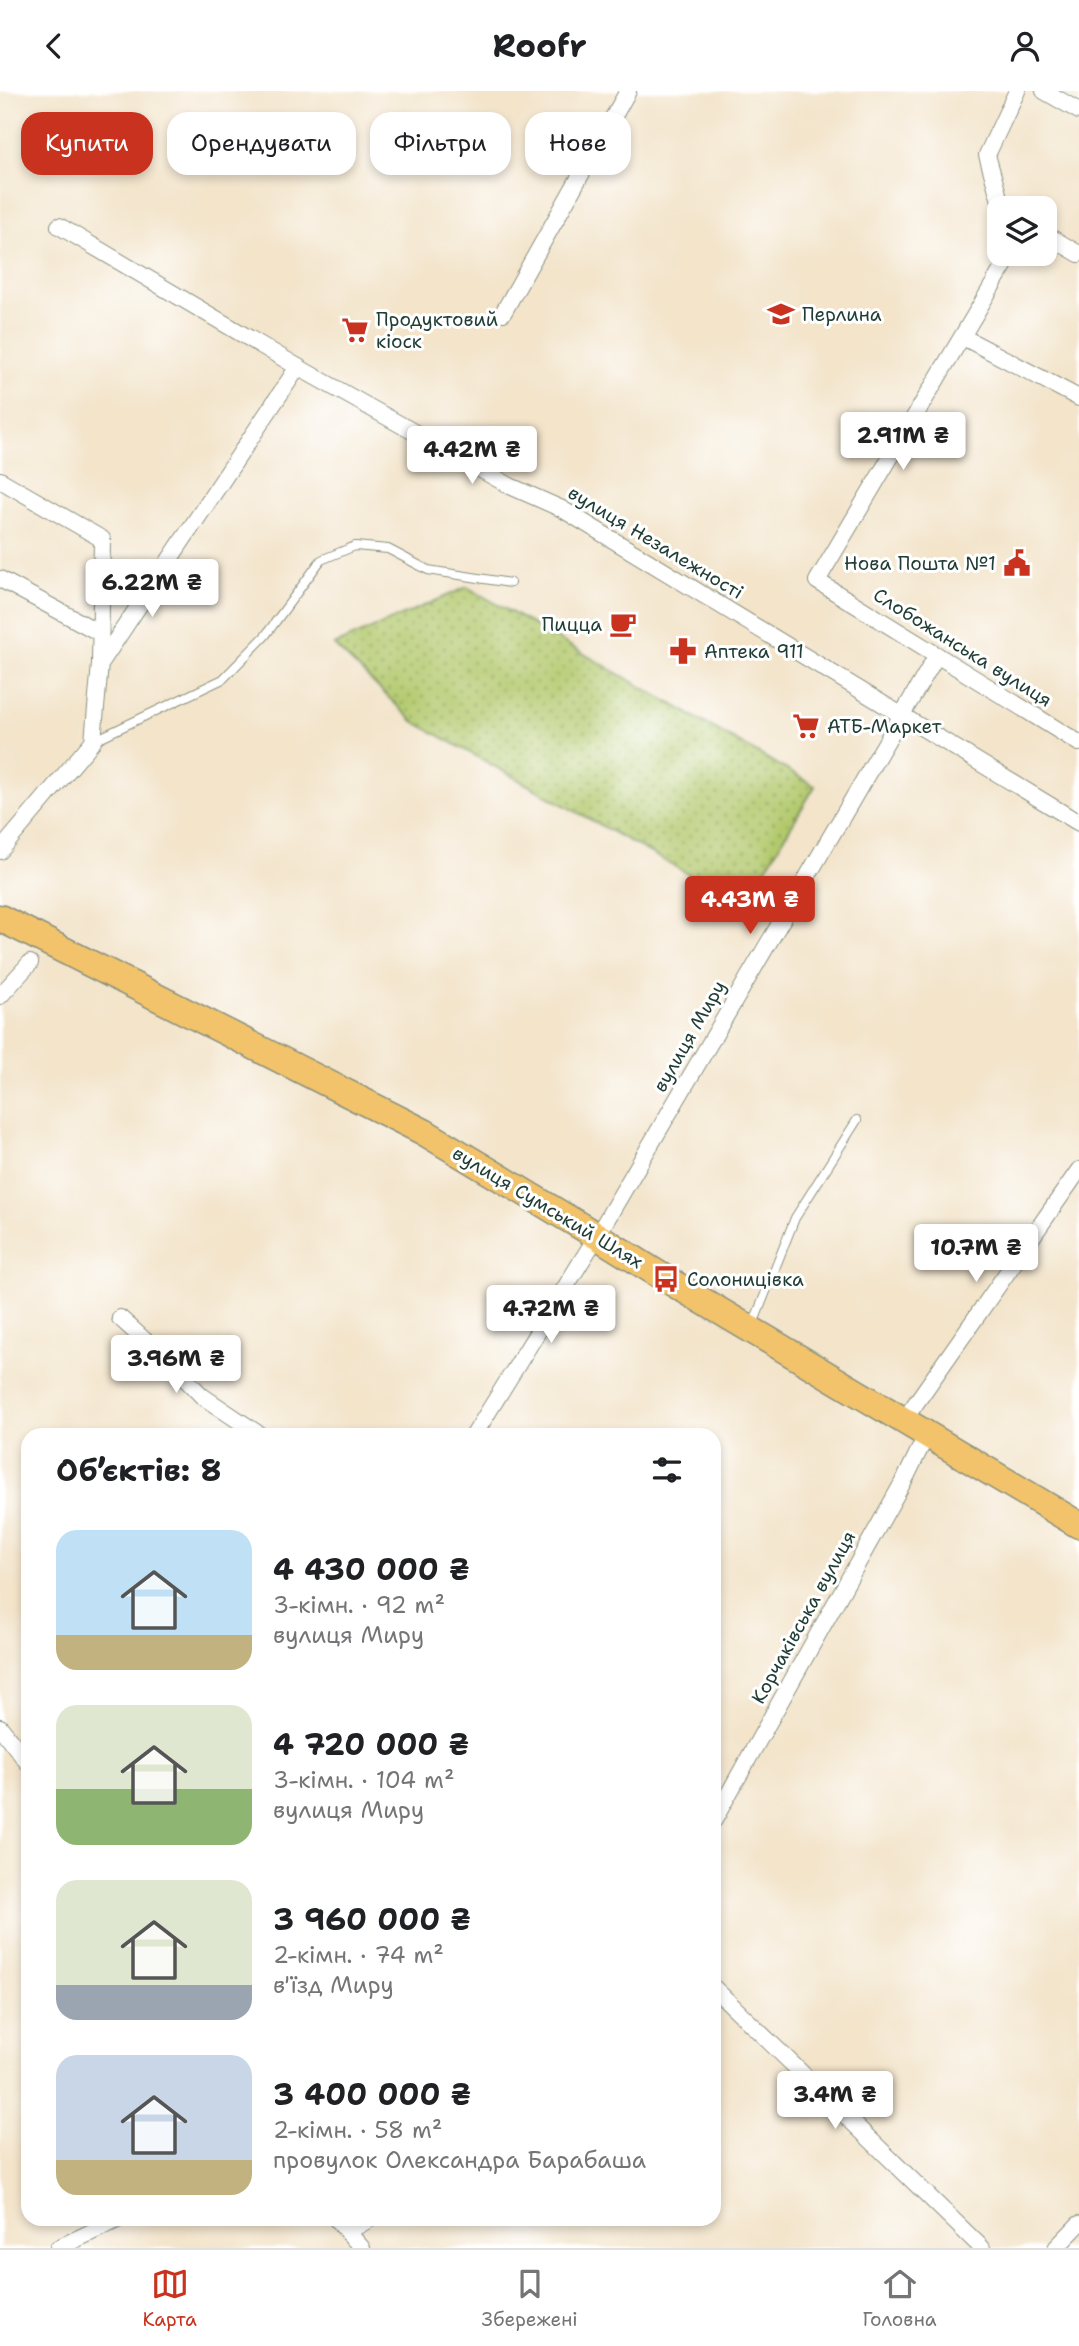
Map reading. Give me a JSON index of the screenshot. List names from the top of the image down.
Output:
{
  "streets": {
    "main road": ["вулиця Сумський Шлях"],
    "street": [
      "вулиця Незалежності",
      "Слобожанська вулиця",
      "вулиця Миру",
      "Корчаківська вулиця"
    ]
  },
  "crossings": [
    ["вулиця Незалежності", "вулиця Миру"],
    ["Слобожанська вулиця", "вулиця Миру"],
    ["вулиця Миру", "вулиця Сумський Шлях"],
    ["вулиця Сумський Шлях", "Корчаківська вулиця"]
  ],
  "places": {
    "school or university": ["Перлина"],
    "supermarket": ["Продуктовий кіоск", "АТБ-Маркет"],
    "public building": ["Нова Пошта №1"],
    "cafe": ["Пицца"],
    "pharmacy": ["Аптека 911"],
    "bus stop": ["Солоницівка"]
  },
  "page": {
    "header": "Roofr",
    "chip": [
      "Купити",
      "Орендувати",
      "Фільтри",
      "Нове"
    ],
    "price": [
      "2.91M ₴",
      "4.42M ₴",
      "6.22M ₴",
      "4.43M ₴",
      "10.7M ₴",
      "4.72M ₴",
      "3.96M ₴",
      "3.4M ₴"
    ],
    "heading": "Об’єктів: 8",
    "list": [
      {
        "name": "4 430 000 ₴",
        "note": "3-кімн. · 92 m² · вулиця Миру"
      },
      {
        "name": "4 720 000 ₴",
        "note": "3-кімн. · 104 m² · вулиця Миру"
      },
      {
        "name": "3 960 000 ₴",
        "note": "2-кімн. · 74 m² · в'їзд Миру"
      },
      {
        "name": "3 400 000 ₴",
        "note": "2-кімн. · 58 m² · провулок Олександра Барабаша"
      }
    ],
    "tabs": ["Карта", "Збережені", "Головна"]
  }
}
